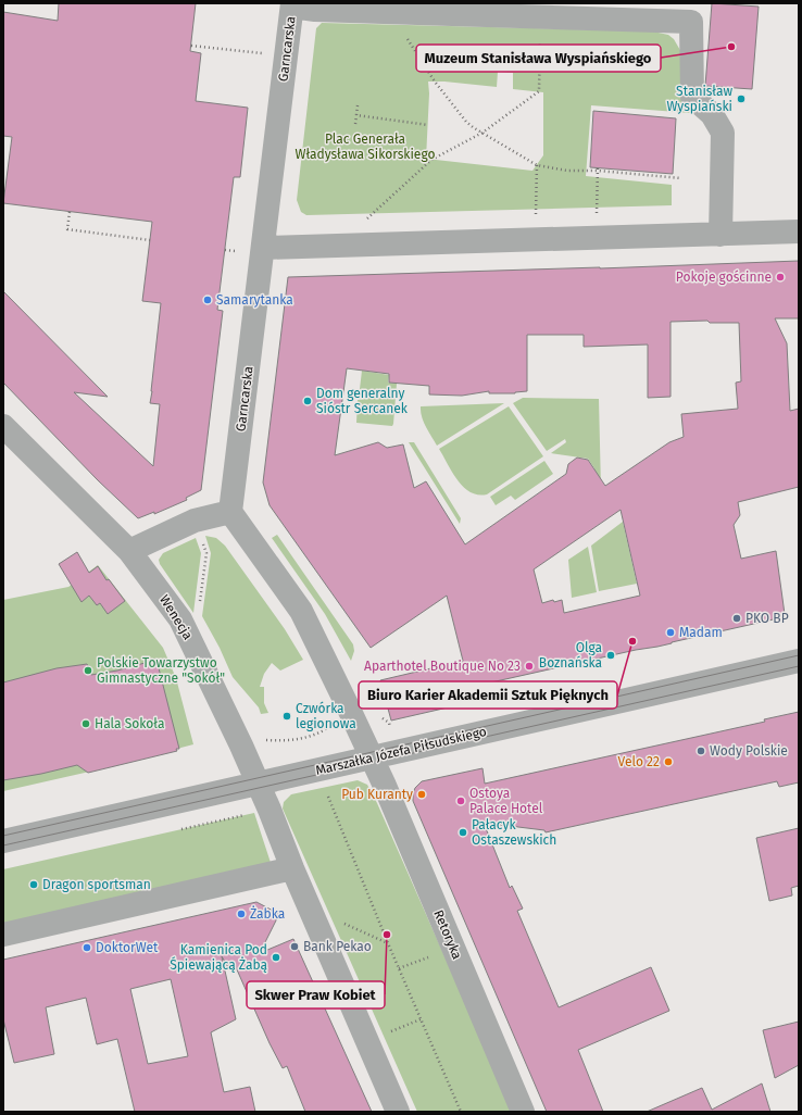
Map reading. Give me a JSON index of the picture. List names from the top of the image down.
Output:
{
  "streets": {
    "street": [
      "Garncarska",
      "Wenecja",
      "Marszałka Józefa Piłsudskiego",
      "Retoryka"
    ]
  },
  "crossings": [
    ["Wenecja", "Marszałka Józefa Piłsudskiego"],
    ["Marszałka Józefa Piłsudskiego", "Retoryka"]
  ],
  "parks": ["Plac Generała Władysława Sikorskiego"],
  "places": [
    "Muzeum Stanisława Wyspiańskiego",
    "Stanisław Wyspiański",
    "Pokoje gościnne",
    "Samarytanka",
    "Dom generalny Sióstr Sercanek",
    "PKO BP",
    "Madam",
    "Biuro Karier Akademii Sztuk Pięknych",
    "Olga Boznańska",
    "Aparthotel Boutique No 23",
    "Polskie Towarzystwo Gimnastyczne \"Sokół\"",
    "Czwórka legionowa",
    "Hala Sokoła",
    "Wody Polskie",
    "Velo 22",
    "Pub Kuranty",
    "Ostoya Palace Hotel",
    "Pałacyk Ostaszewskich",
    "Dragon sportsman",
    "Żabka",
    "Skwer Praw Kobiet",
    "Bank Pekao",
    "DoktorWet",
    "Kamienica Pod Śpiewającą Żabą"
  ]
}
